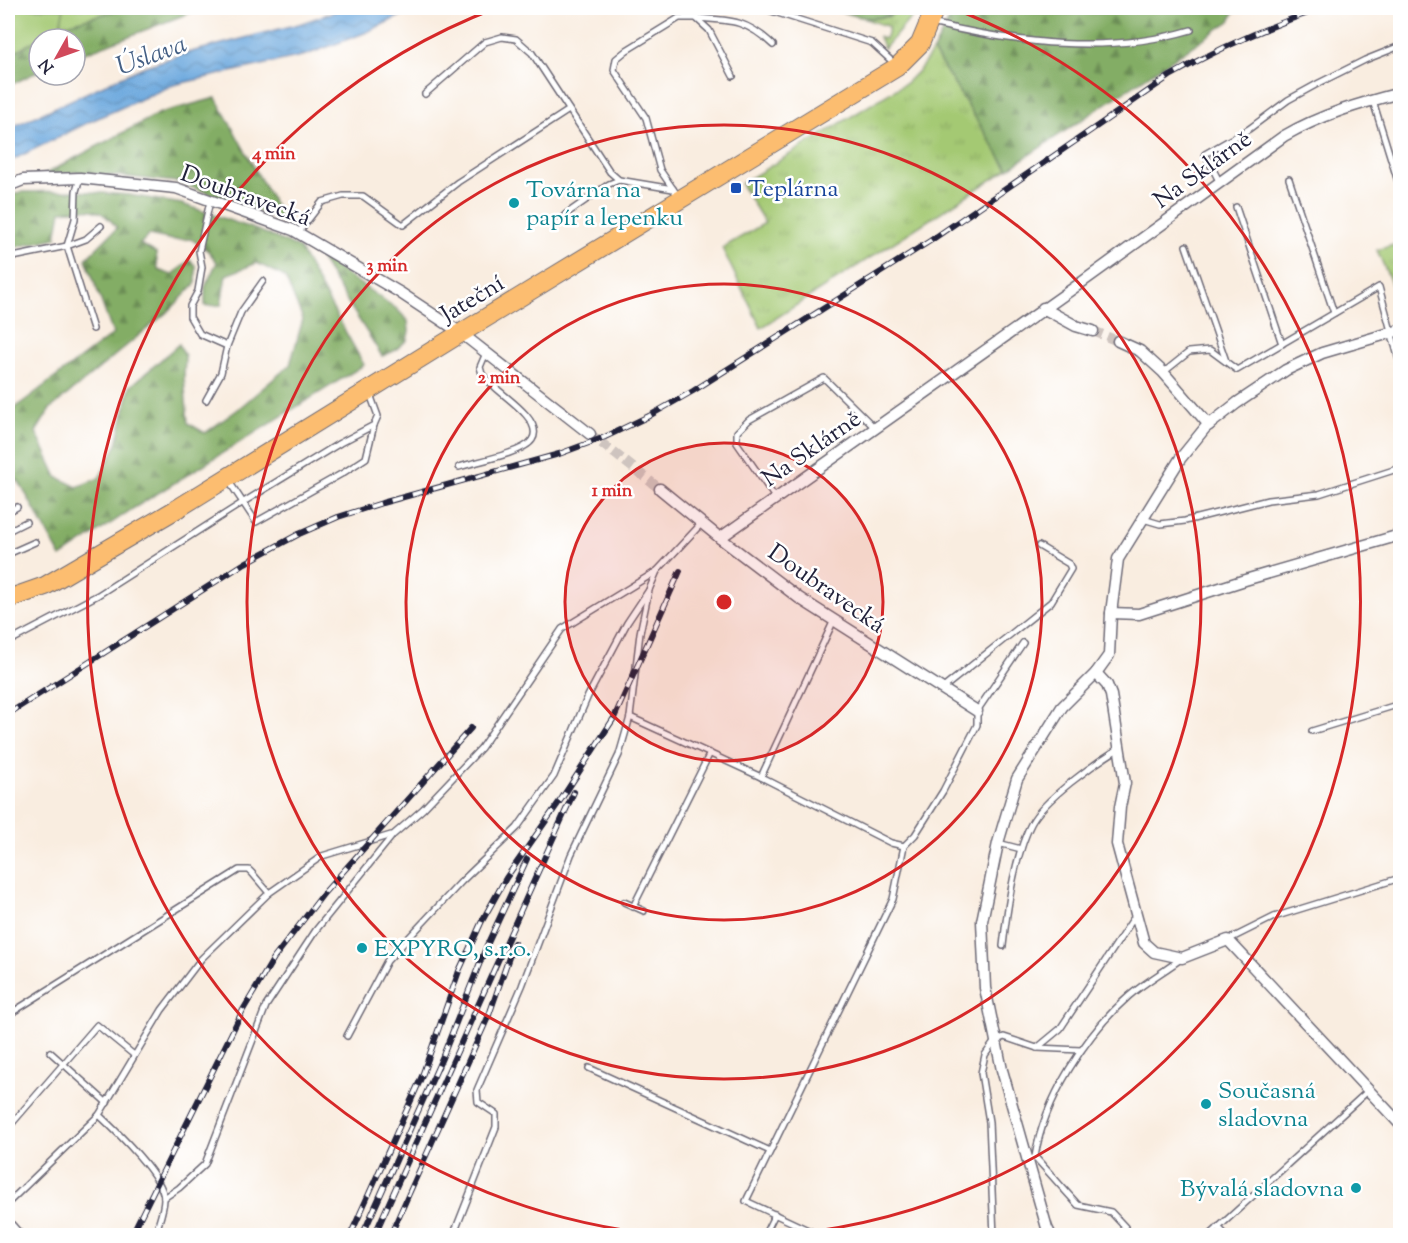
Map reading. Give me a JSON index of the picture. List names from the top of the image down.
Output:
{
  "streets": {
    "main road": ["Jateční"],
    "street": ["Na Sklárně", "Doubravecká"]
  },
  "crossings": [
    ["Na Sklárně", "Doubravecká"],
    ["Doubravecká", "Jateční"]
  ],
  "water": ["Úslava"],
  "places": {
    "transit": ["Teplárna"],
    "other": [
      "Továrna na papír a lepenku",
      "EXPYRO, s.r.o.",
      "Současná sladovna",
      "Bývalá sladovna"
    ]
  },
  "north": "bottom left",
  "rings": [
    "4 min",
    "3 min",
    "2 min",
    "1 min"
  ]
}
